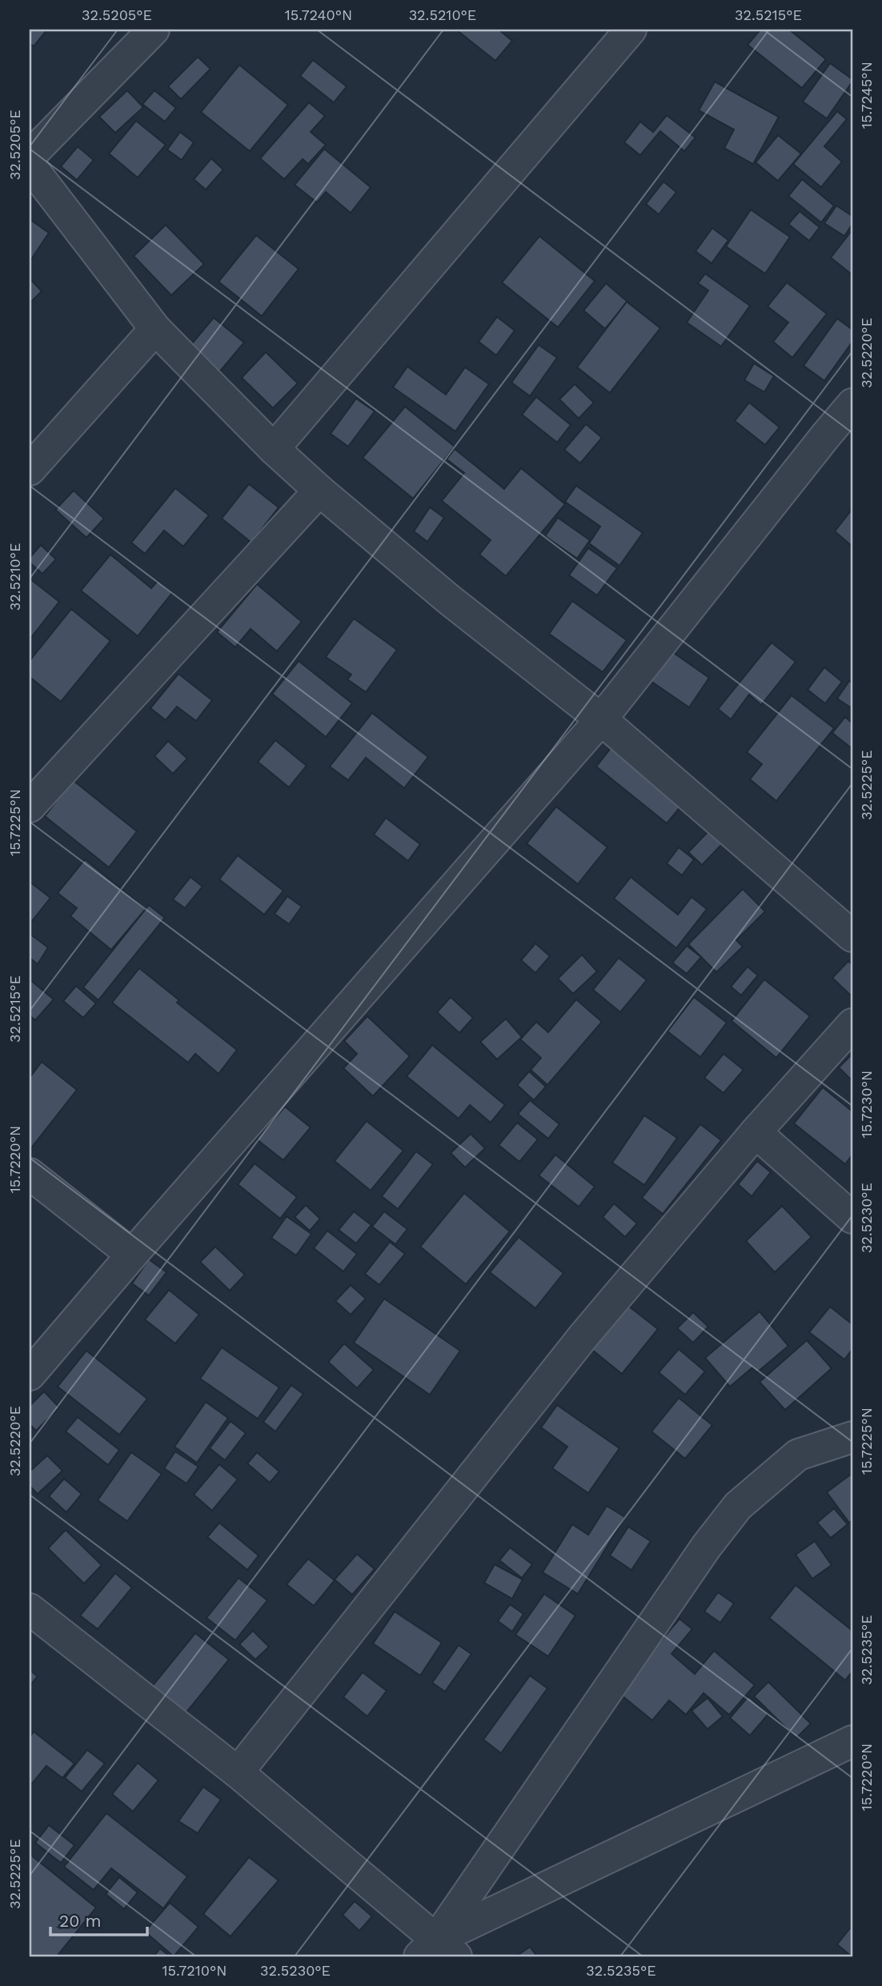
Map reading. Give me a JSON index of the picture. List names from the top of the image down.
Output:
{
  "scale_bar": "20 m",
  "coordinates": [
    "32.5205°E",
    "15.7240°N",
    "32.5210°E",
    "32.5215°E",
    "15.7245°N",
    "32.5220°E",
    "32.5225°E",
    "15.7225°N",
    "15.7230°N",
    "15.7220°N",
    "32.5230°E",
    "32.5235°E",
    "15.7210°N"
  ]
}
